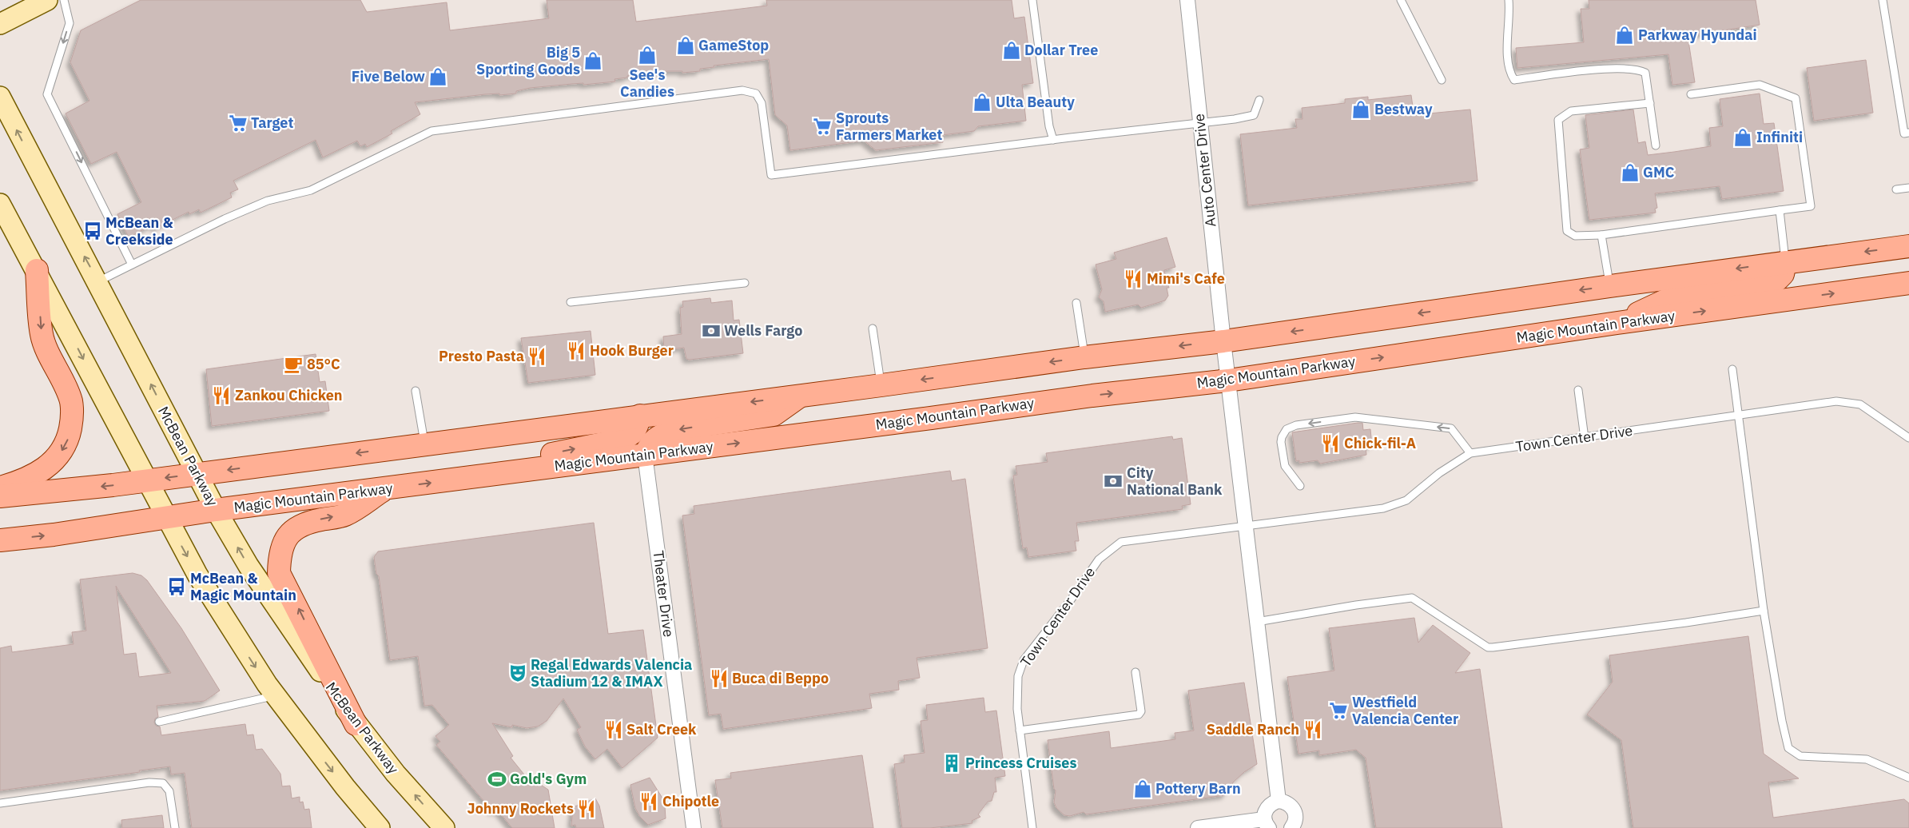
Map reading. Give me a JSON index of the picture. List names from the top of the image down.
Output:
{
  "streets": {
    "main road": ["Magic Mountain Parkway", "McBean Parkway"],
    "street": ["Auto Center Drive", "Theater Drive"],
    "lane": ["Town Center Drive"]
  },
  "crossings": [
    ["Magic Mountain Parkway", "McBean Parkway"],
    ["Magic Mountain Parkway", "Theater Drive"]
  ],
  "places": {
    "shop": [
      "Parkway Hyundai",
      "GameStop",
      "Dollar Tree",
      "See's Candies",
      "Big 5 Sporting Goods",
      "Five Below",
      "Ulta Beauty",
      "Bestway",
      "Infiniti",
      "GMC",
      "Pottery Barn"
    ],
    "supermarket": ["Target", "Sprouts Farmers Market", "Westfield Valencia Center"],
    "bus stop": ["McBean & Creekside", "McBean & Magic Mountain"],
    "restaurant": [
      "Mimi's Cafe",
      "Hook Burger",
      "Presto Pasta",
      "Zankou Chicken",
      "Chick-fil-A",
      "Buca di Beppo",
      "Salt Creek",
      "Saddle Ranch",
      "Chipotle",
      "Johnny Rockets"
    ],
    "bank": ["Wells Fargo", "City National Bank"],
    "cafe": ["85°C"],
    "theatre": ["Regal Edwards Valencia Stadium 12 & IMAX"],
    "building": ["Princess Cruises"],
    "sports": ["Gold's Gym"]
  }
}
